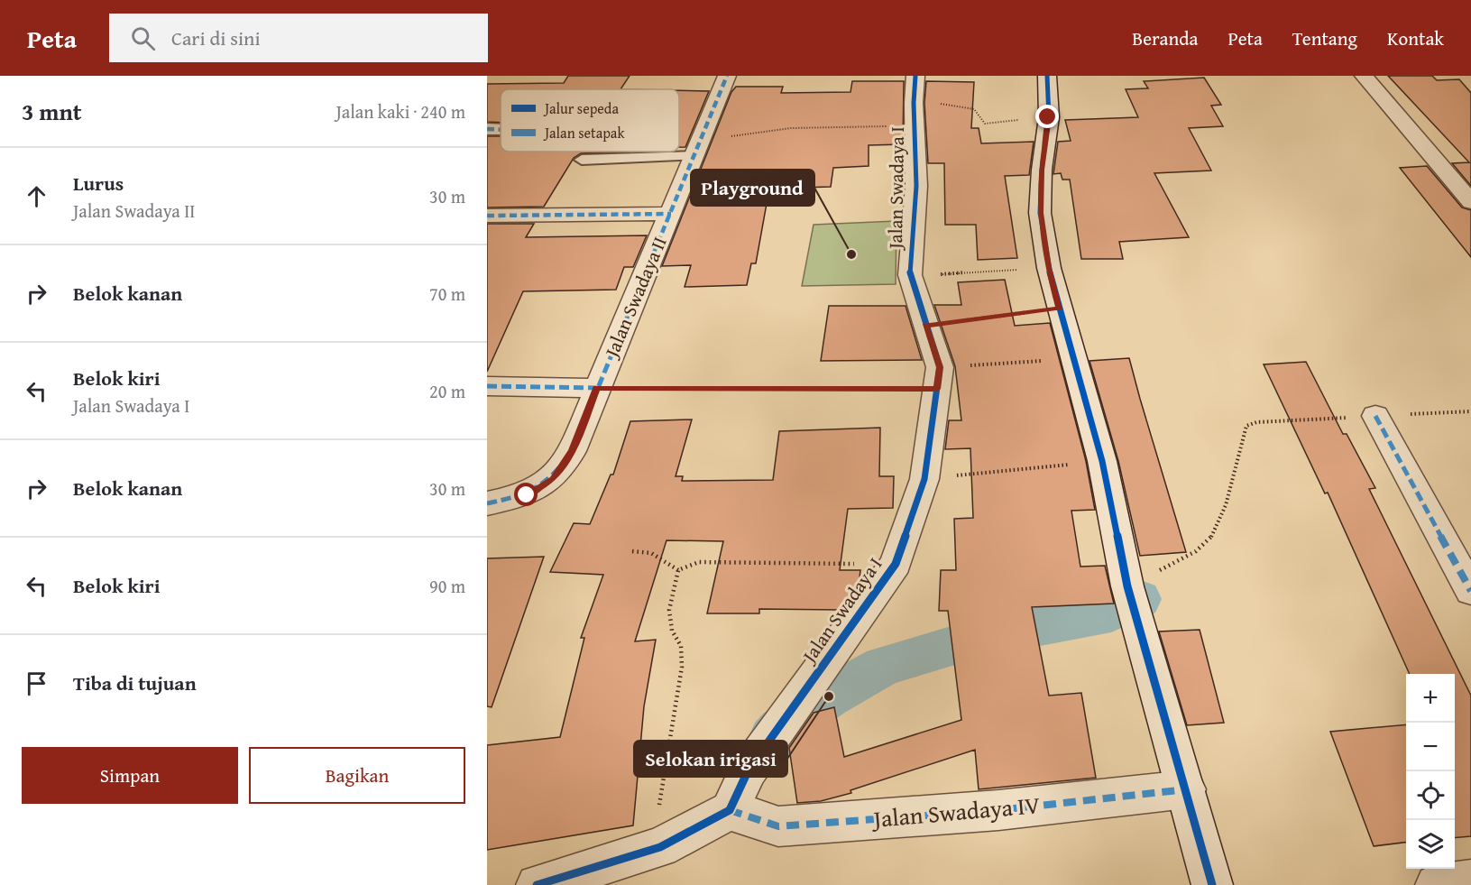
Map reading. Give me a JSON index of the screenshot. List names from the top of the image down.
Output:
{
  "streets": {
    "street": ["Jalan Swadaya I", "Jalan Swadaya II", "Jalan Swadaya IV"]
  },
  "crossings": [
    ["Jalan Swadaya I", "Jalan Swadaya IV"]
  ],
  "places": ["Playground", "Selokan irigasi"],
  "legend": ["Jalur sepeda", "Jalan setapak"],
  "page": {
    "header": "Peta",
    "search": "Cari di sini",
    "nav": [
      "Beranda",
      "Peta",
      "Tentang",
      "Kontak"
    ],
    "heading": ["3 mnt", "Jalan kaki · 240 m"],
    "list": [
      ["Lurus", "Jalan Swadaya II", "30 m"],
      ["Belok kanan", "70 m"],
      ["Belok kiri", "Jalan Swadaya I", "20 m"],
      ["Belok kanan", "30 m"],
      ["Belok kiri", "90 m"],
      "Tiba di tujuan"
    ],
    "map_buttons": ["+", "−"],
    "buttons": ["Simpan", "Bagikan"]
  }
}
